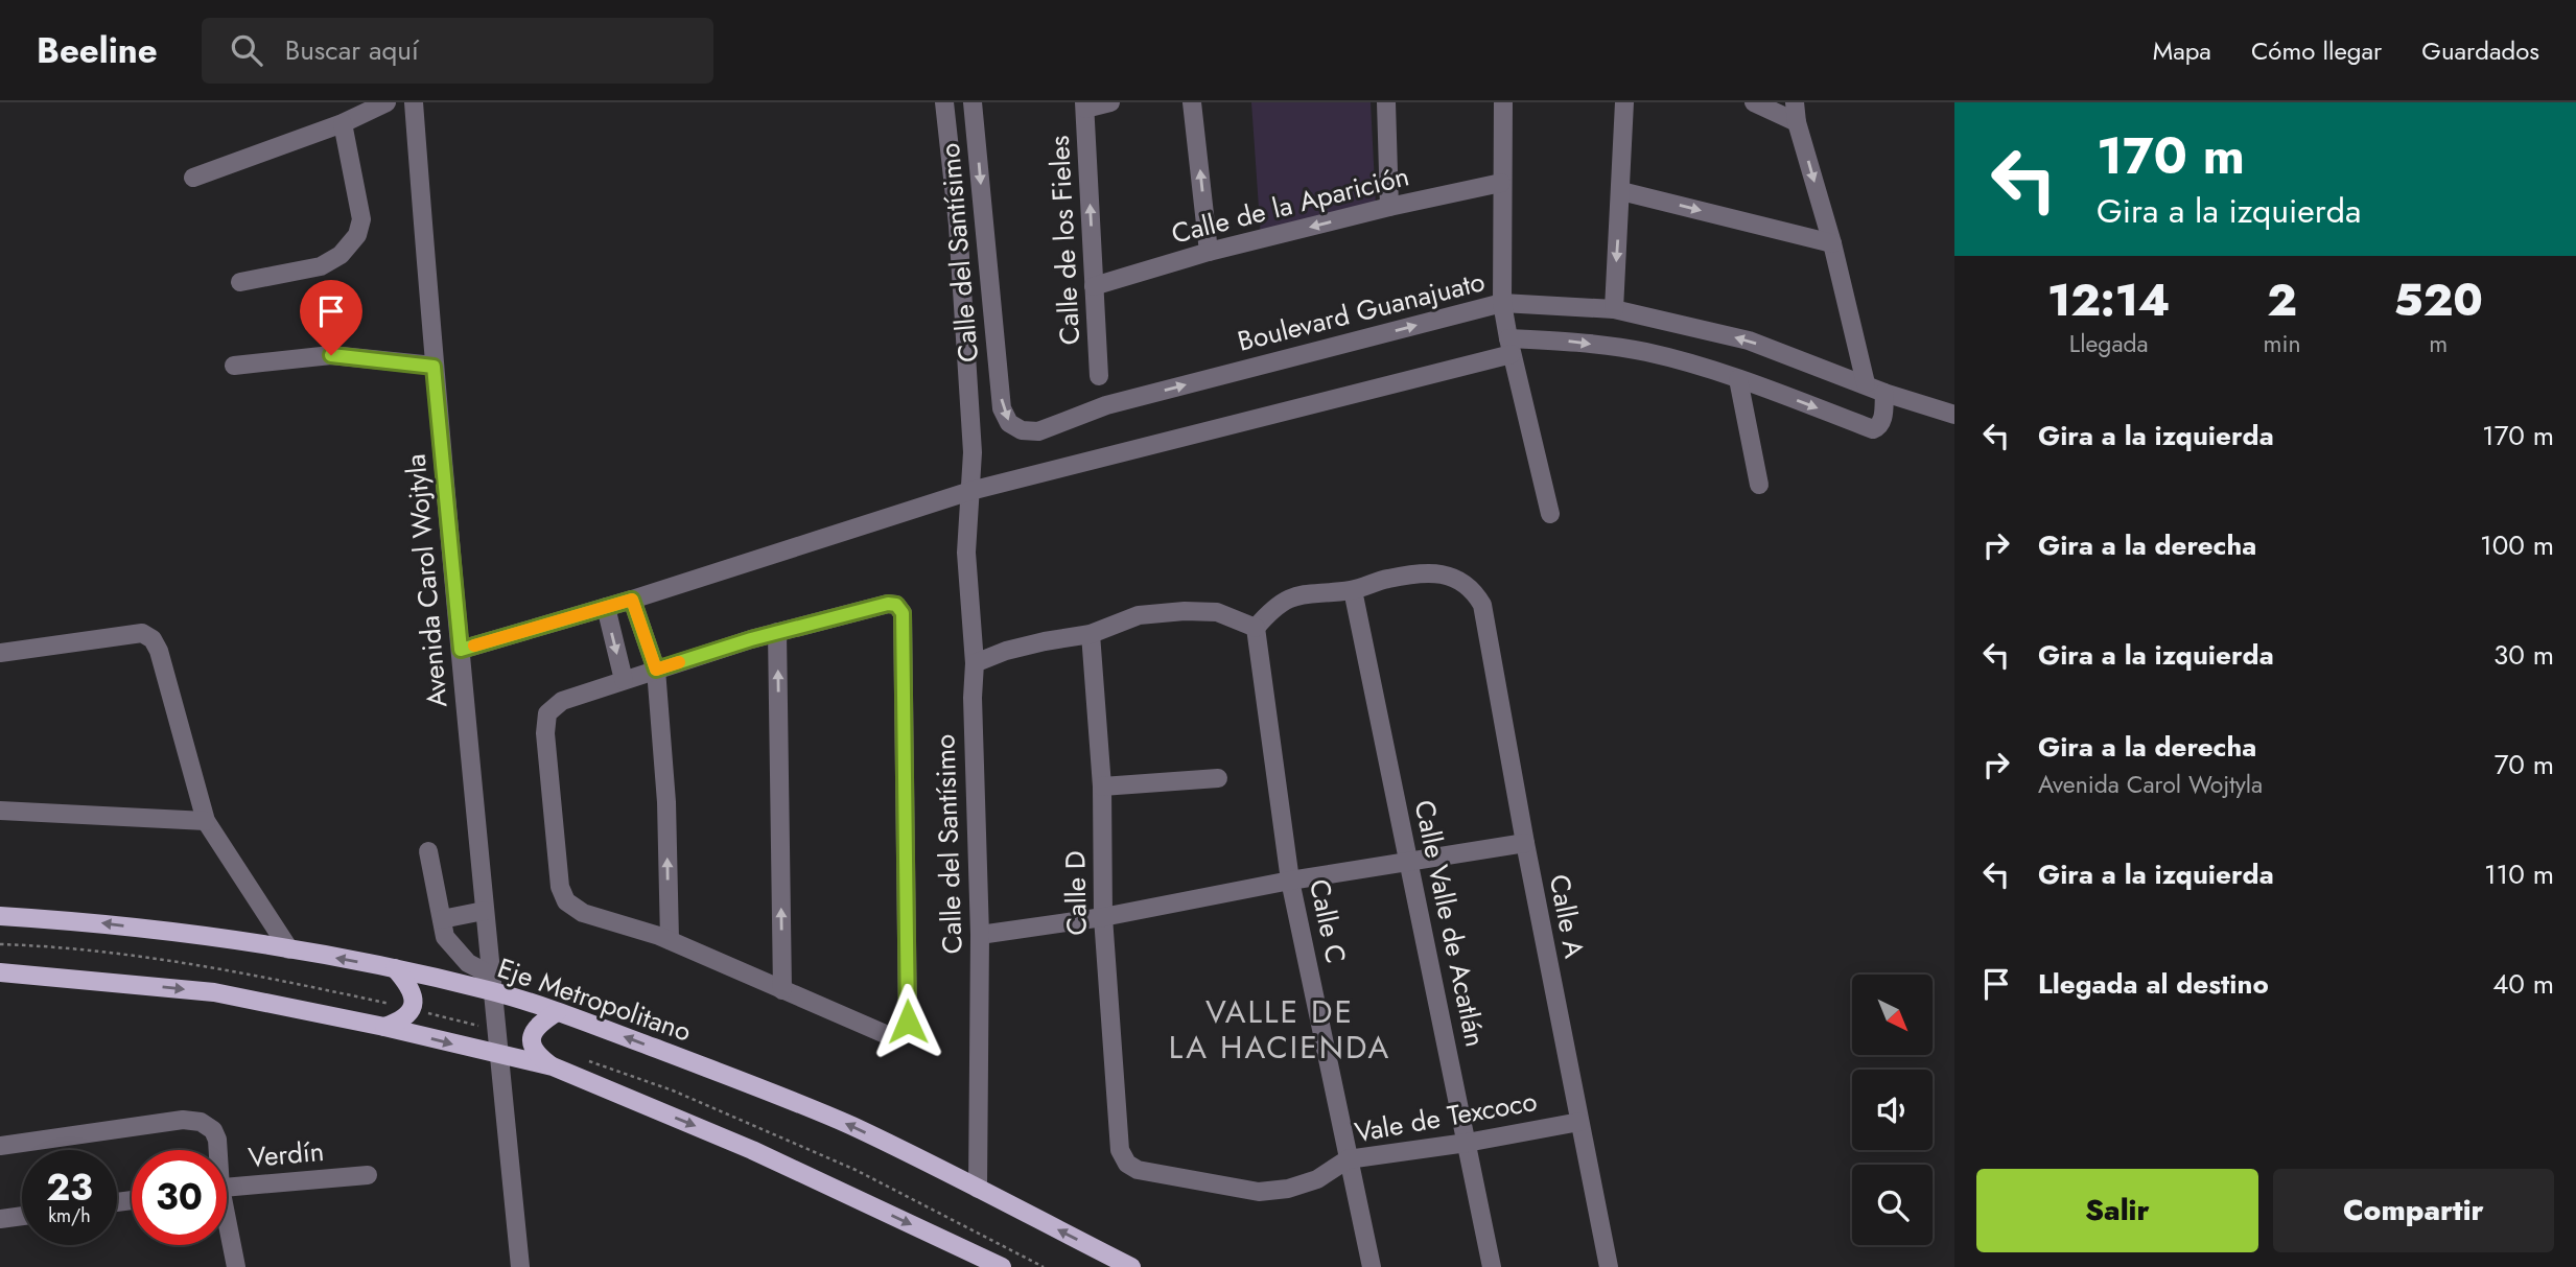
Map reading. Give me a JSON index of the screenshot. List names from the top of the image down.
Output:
{
  "streets": {
    "main road": ["Eje Metropolitano"],
    "street": [
      "Calle de la Aparición",
      "Calle de los Fieles",
      "Calle del Santísimo",
      "Boulevard Guanajuato",
      "Avenida Carol Wojtyla",
      "Calle D",
      "Calle A",
      "Calle C",
      "Calle Valle de Acatlán",
      "Vale de Texcoco",
      "Verdín"
    ]
  },
  "crossings": [
    ["Calle de la Aparición", "Calle de los Fieles"],
    ["Calle del Santísimo", "Boulevard Guanajuato"],
    ["Calle del Santísimo", "Eje Metropolitano"],
    ["Avenida Carol Wojtyla", "Eje Metropolitano"],
    ["Calle D", "Vale de Texcoco"],
    ["Calle A", "Calle Valle de Acatlán"],
    ["Calle A", "Vale de Texcoco"],
    ["Calle C", "Vale de Texcoco"],
    ["Calle Valle de Acatlán", "Vale de Texcoco"]
  ],
  "one_way": ["Calle de la Aparición"],
  "districts": ["VALLE DE LA HACIENDA"],
  "north": "bottom right",
  "page": {
    "header": "Beeline",
    "search": "Buscar aquí",
    "nav": ["Mapa", "Cómo llegar", "Guardados"],
    "turn": ["170 m", "Gira a la izquierda"],
    "eta": [
      "12:14",
      "Llegada",
      "2",
      "min",
      "520",
      "m"
    ],
    "list": [
      {
        "name": "Gira a la izquierda",
        "value": "170 m"
      },
      {
        "name": "Gira a la derecha",
        "value": "100 m"
      },
      {
        "name": "Gira a la izquierda",
        "value": "30 m"
      },
      {
        "name": "Gira a la derecha",
        "note": "Avenida Carol Wojtyla",
        "value": "70 m"
      },
      {
        "name": "Gira a la izquierda",
        "value": "110 m"
      },
      {
        "name": "Llegada al destino",
        "value": "40 m"
      }
    ],
    "speed": "23 km/h",
    "limit": "30",
    "buttons": ["Salir", "Compartir"]
  }
}
